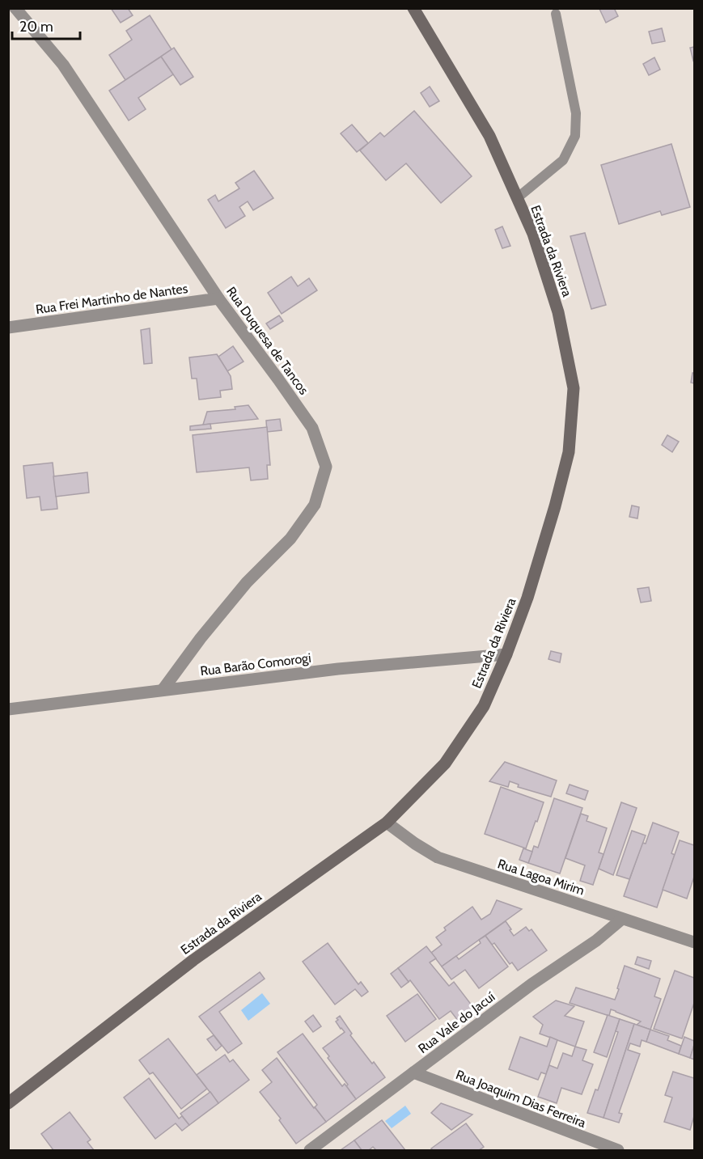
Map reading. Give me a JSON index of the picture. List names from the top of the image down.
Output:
{
  "streets": {
    "street": [
      "Estrada da Riviera",
      "Rua Frei Martinho de Nantes",
      "Rua Duquesa de Tancos",
      "Rua Barão Comorogi",
      "Rua Lagoa Mirim",
      "Rua Vale do Jacuí",
      "Rua Joaquim Dias Ferreira"
    ]
  },
  "crossings": [
    ["Estrada da Riviera", "Rua Barão Comorogi"],
    ["Estrada da Riviera", "Rua Lagoa Mirim"],
    ["Rua Frei Martinho de Nantes", "Rua Duquesa de Tancos"],
    ["Rua Duquesa de Tancos", "Rua Barão Comorogi"],
    ["Rua Lagoa Mirim", "Rua Vale do Jacuí"],
    ["Rua Vale do Jacuí", "Rua Joaquim Dias Ferreira"]
  ],
  "scale_bar": "20 m"
}
